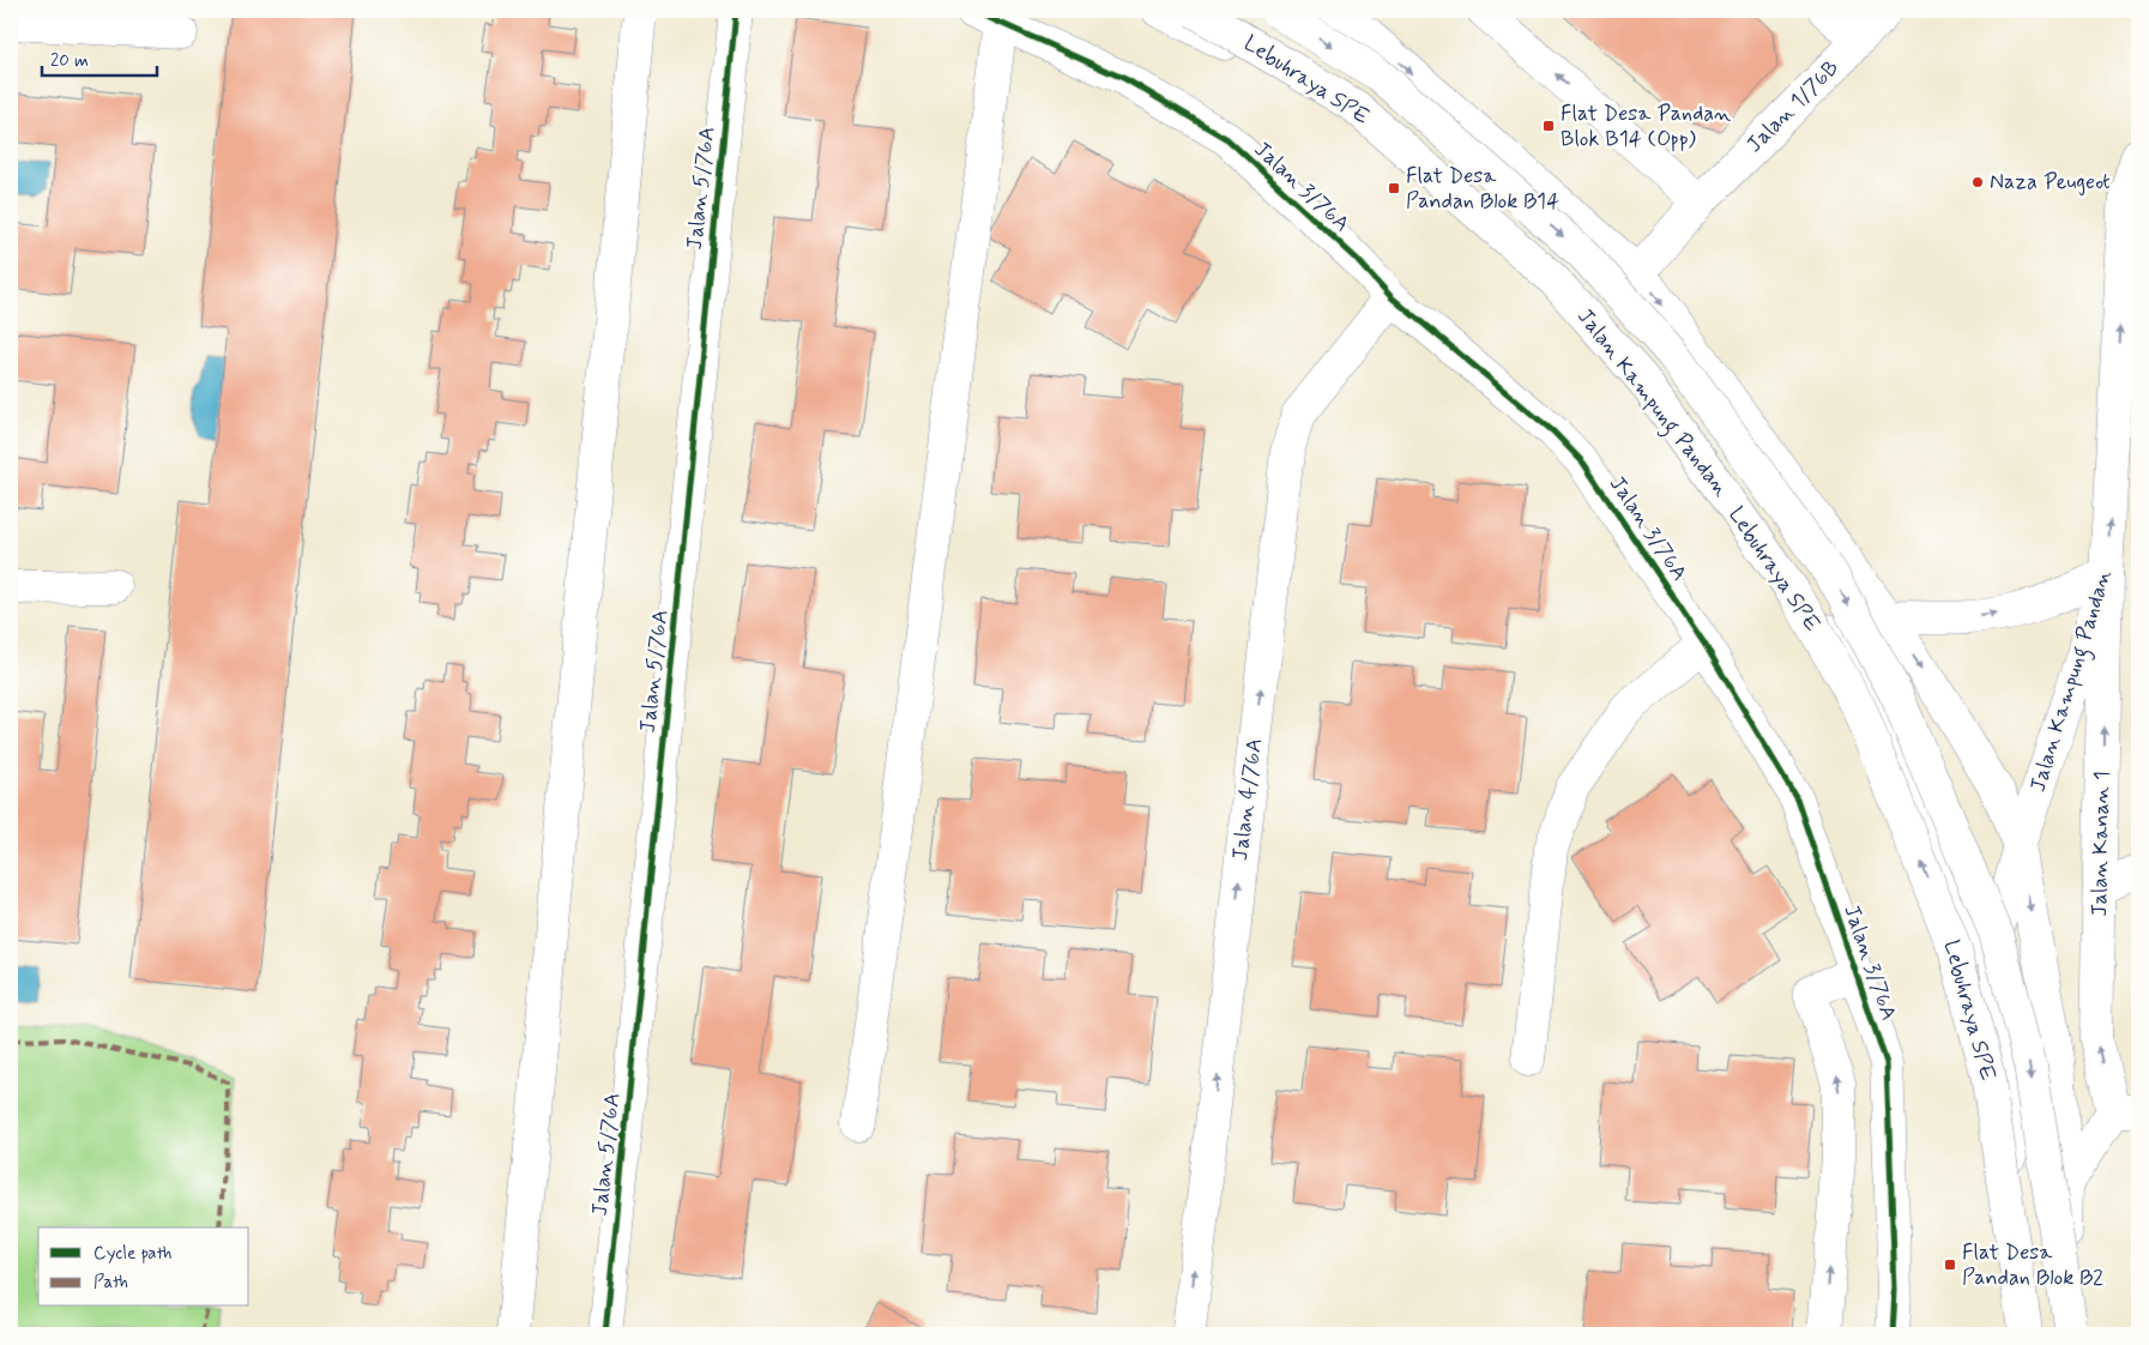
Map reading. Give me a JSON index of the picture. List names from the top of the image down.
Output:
{
  "streets": {
    "main road": [
      "Lebuhraya SPE",
      "Jalan 1/76B",
      "Jalan 3/76A",
      "Jalan 5/76A",
      "Jalan Kampung Pandan",
      "Jalan 4/76A",
      "Jalan Kanan 1"
    ]
  },
  "crossings": [
    ["Lebuhraya SPE", "Jalan Kampung Pandan"],
    ["Jalan 1/76B", "Jalan Kampung Pandan"],
    ["Jalan 3/76A", "Jalan 4/76A"],
    ["Jalan Kampung Pandan", "Jalan Kanan 1"]
  ],
  "one_way": ["Jalan 4/76A"],
  "places": {
    "transit": ["Flat Desa Pandan Blok B14 (Opp)", "Flat Desa Pandan Blok B14", "Flat Desa Pandan Blok B2"],
    "other": ["Naza Peugeot"]
  },
  "legend": ["Cycle path", "Path"],
  "scale_bar": "20 m"
}
